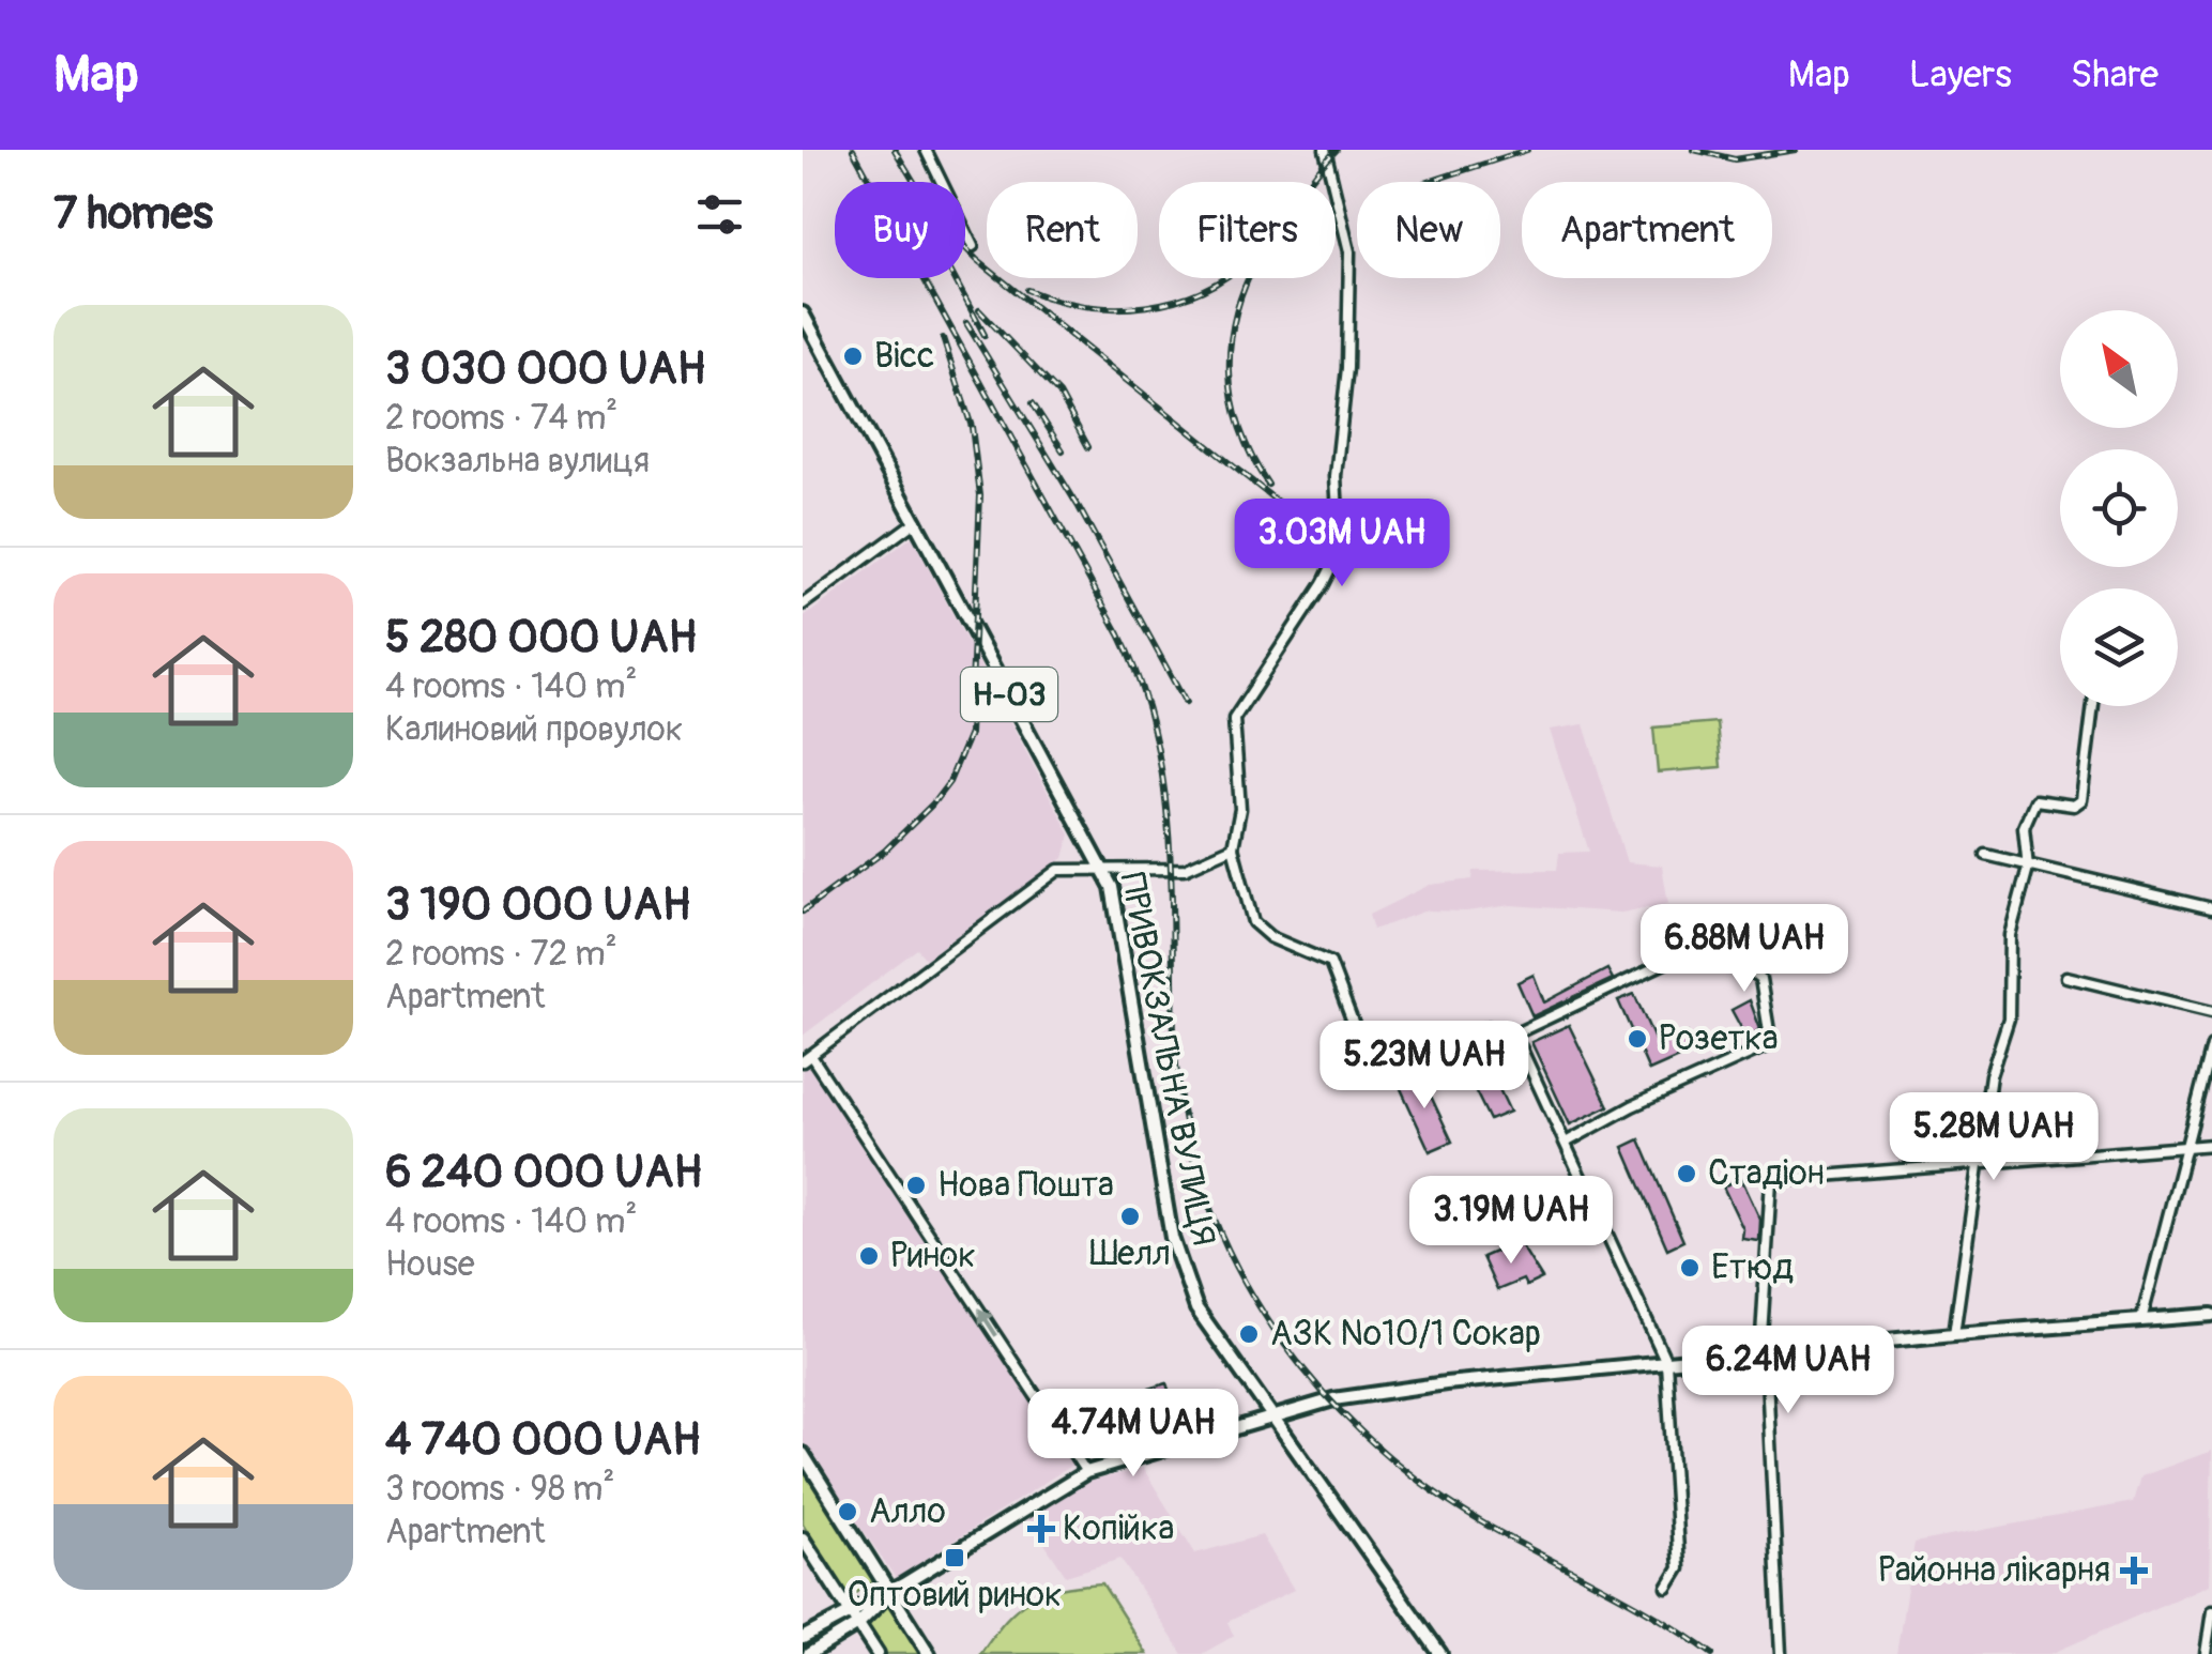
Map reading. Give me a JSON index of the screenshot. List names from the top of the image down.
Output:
{
  "streets": {
    "main road": ["Н-03", "ПРИВОКЗАЛЬНА ВУЛИЦЯ"]
  },
  "crossings": [
    ["Н-03", "ПРИВОКЗАЛЬНА ВУЛИЦЯ"]
  ],
  "places": {
    "other": [
      "Вісс",
      "Розетка",
      "Стадіон",
      "Нова Пошта",
      "Шелл",
      "Ринок",
      "Етюд",
      "АЗК №10/1 Сокар",
      "Алло"
    ],
    "health": ["Копійка", "Районна лікарня"],
    "transit": ["Оптовий ринок"]
  },
  "north": "top left",
  "page": {
    "header": "Map",
    "nav": ["Map", "Layers", "Share"],
    "heading": "7 homes",
    "chip": [
      "Buy",
      "Rent",
      "Filters",
      "New",
      "Apartment"
    ],
    "list": [
      {
        "name": "3 030 000 UAH",
        "note": "2 rooms · 74 m² · Вокзальна вулиця"
      },
      {
        "name": "5 280 000 UAH",
        "note": "4 rooms · 140 m² · Калиновий провулок"
      },
      {
        "name": "3 190 000 UAH",
        "note": "2 rooms · 72 m² · Apartment"
      },
      {
        "name": "6 240 000 UAH",
        "note": "4 rooms · 140 m² · House"
      },
      {
        "name": "4 740 000 UAH",
        "note": "3 rooms · 98 m² · Apartment"
      }
    ],
    "price": [
      "3.03M UAH",
      "6.88M UAH",
      "5.23M UAH",
      "5.28M UAH",
      "3.19M UAH",
      "6.24M UAH",
      "4.74M UAH"
    ]
  }
}
